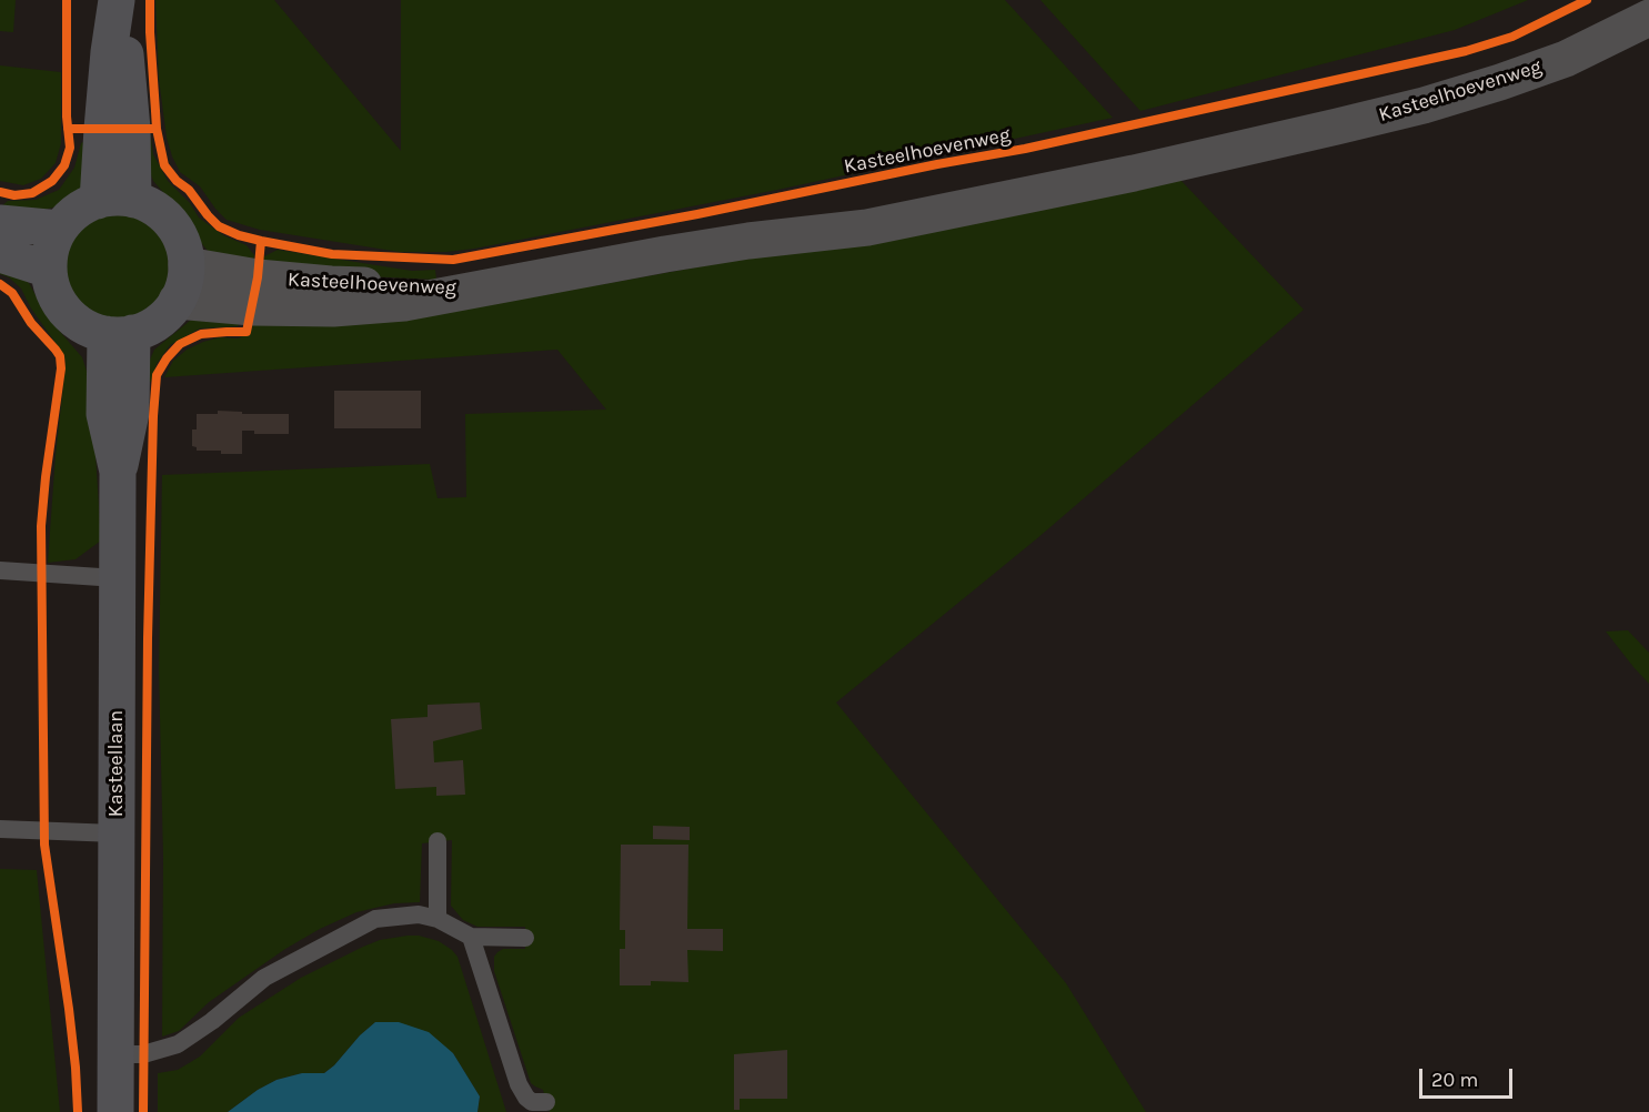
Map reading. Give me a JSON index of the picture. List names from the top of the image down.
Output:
{
  "streets": {
    "street": ["Kasteelhoevenweg", "Kasteellaan"]
  },
  "crossings": [
    ["Kasteelhoevenweg", "Kasteellaan"]
  ],
  "scale_bar": "20 m"
}
